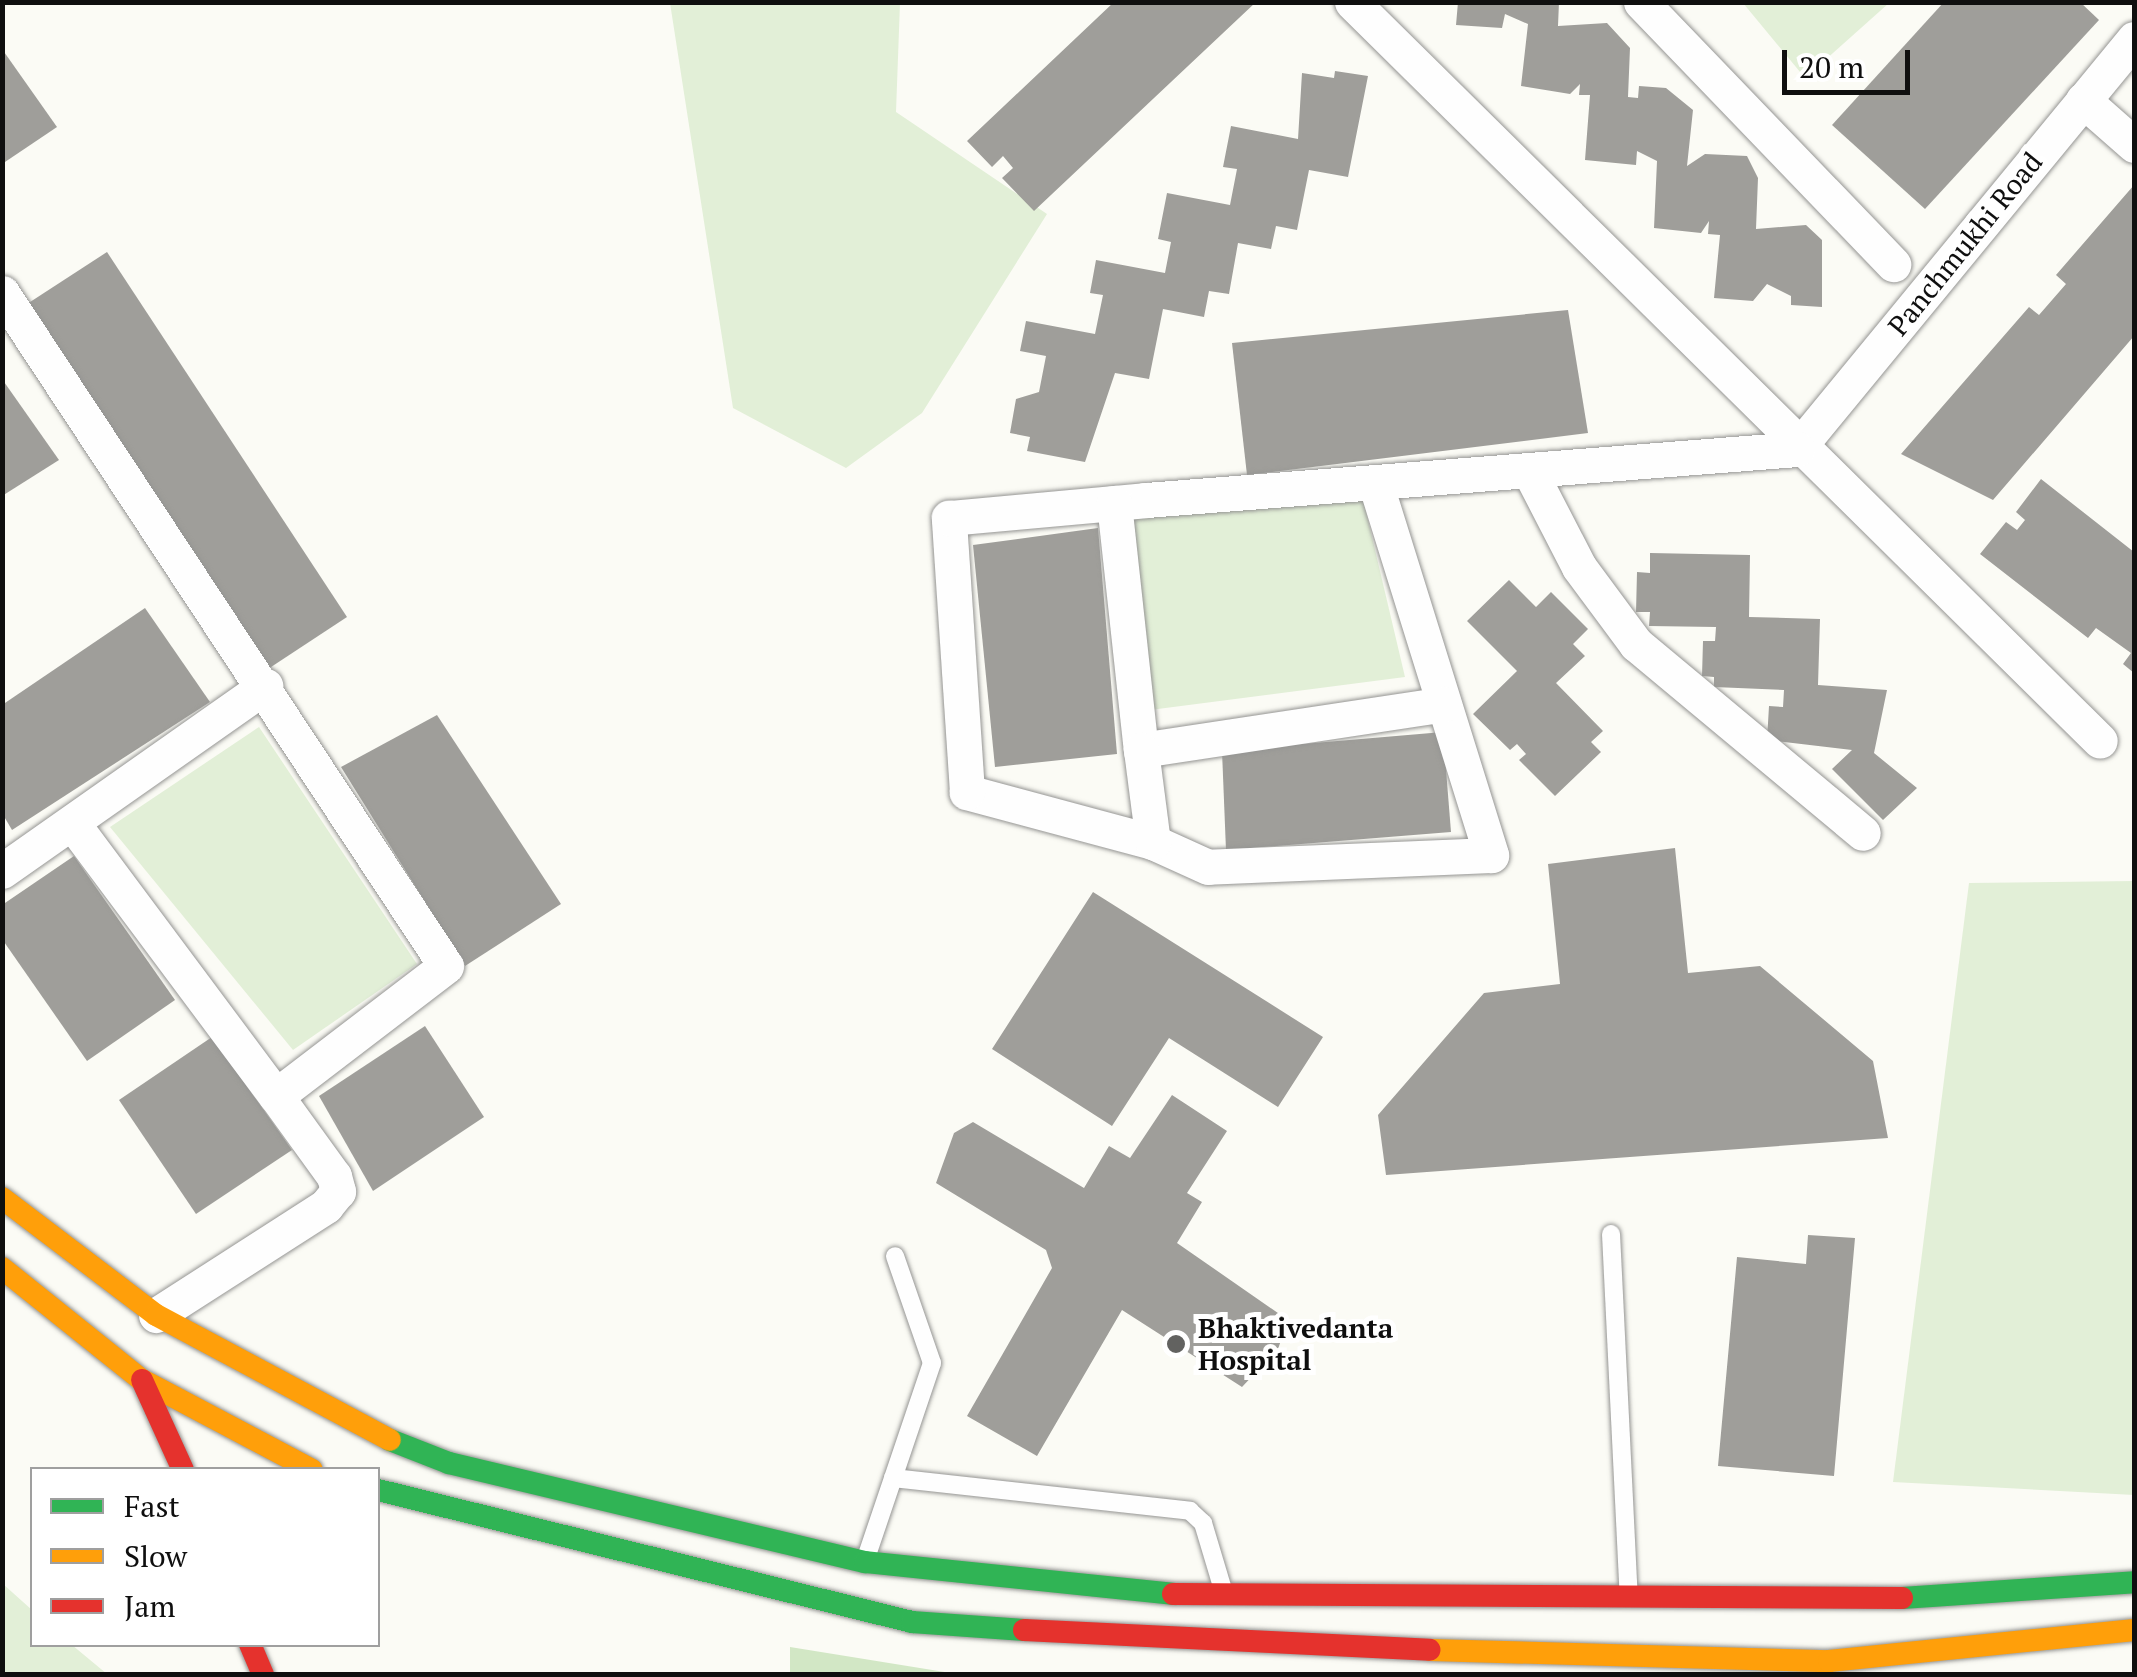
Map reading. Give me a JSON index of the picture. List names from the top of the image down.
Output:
{
  "streets": {
    "street": ["Panchmukhi Road"]
  },
  "places": ["Bhaktivedanta Hospital"],
  "legend": ["Fast", "Slow", "Jam"],
  "scale_bar": "20 m"
}
